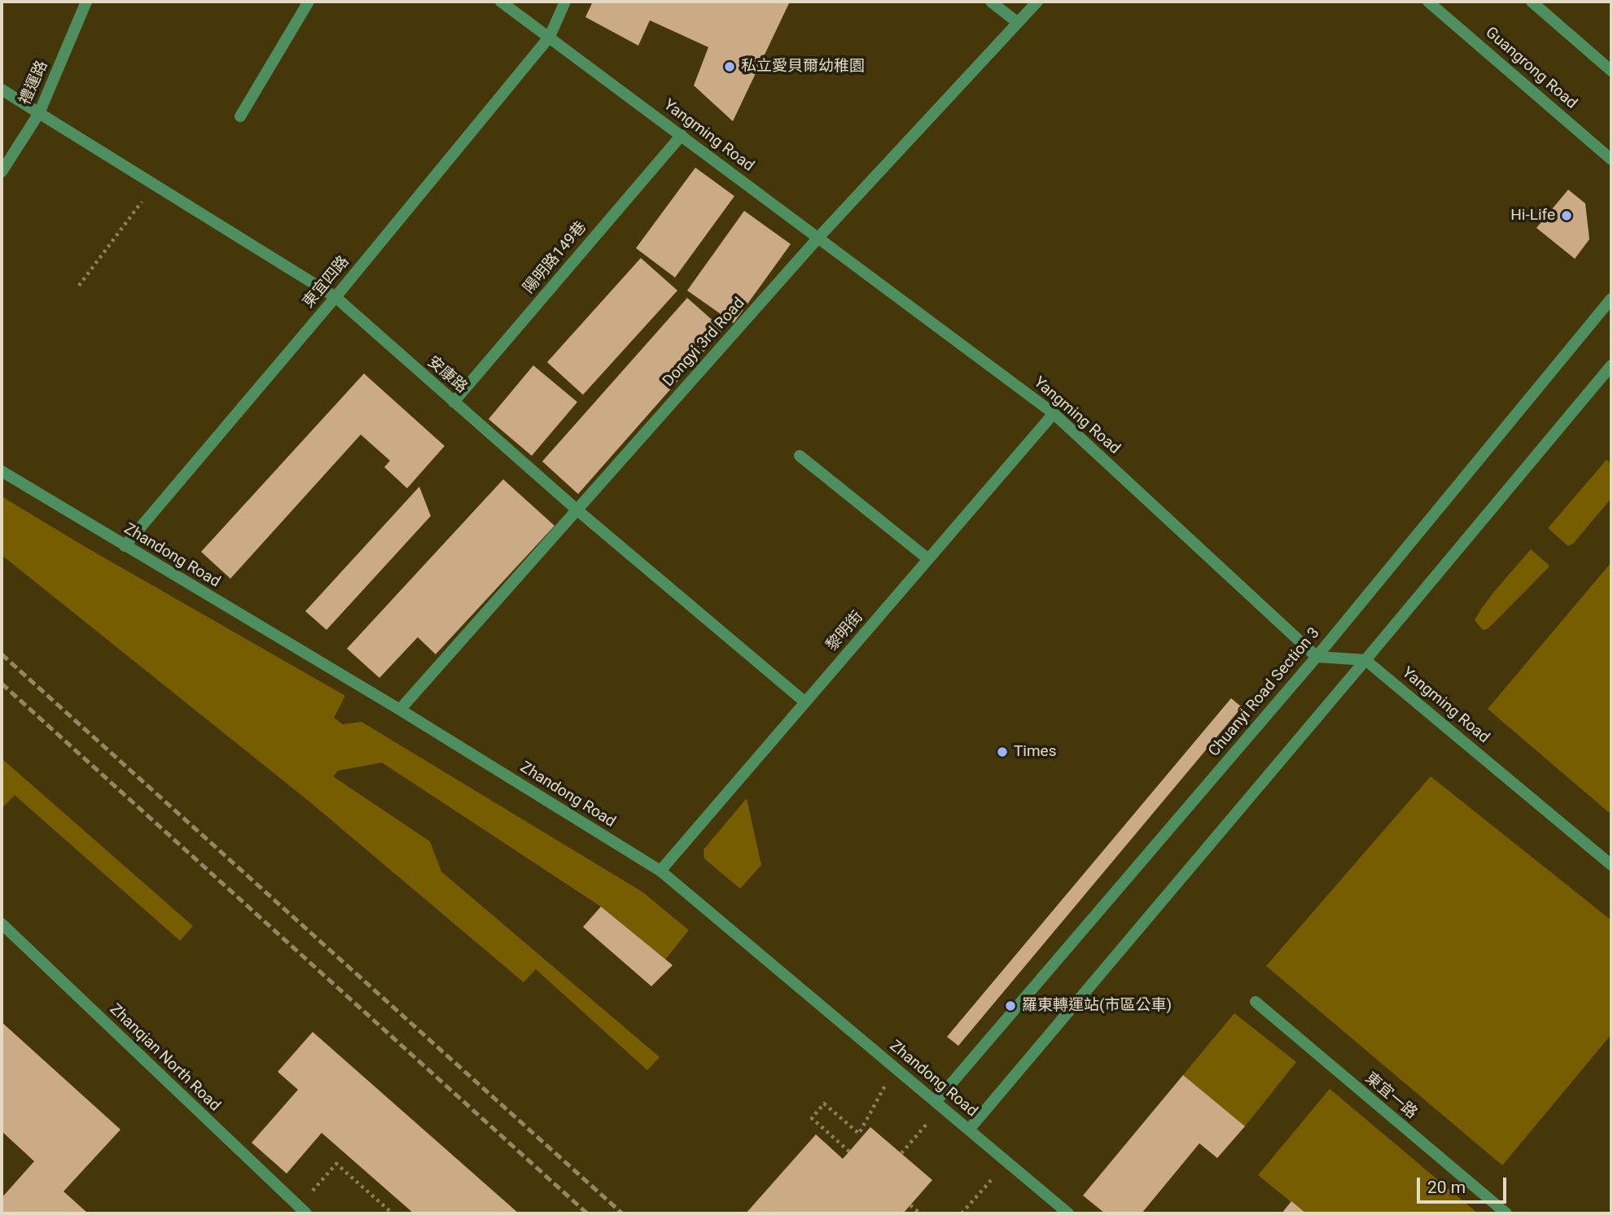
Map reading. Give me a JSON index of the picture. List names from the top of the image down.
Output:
{
  "streets": {
    "street": [
      "Guangrong Road",
      "禮運路",
      "Yangming Road",
      "陽明路149巷",
      "東宜四路",
      "Dongyi 3rd Road",
      "安康路",
      "Zhandong Road",
      "黎明街",
      "Chuanyi Road Section 3",
      "Zhanqian North Road",
      "東宜一路"
    ]
  },
  "crossings": [
    ["禮運路", "安康路"],
    ["Yangming Road", "陽明路149巷"],
    ["Yangming Road", "東宜四路"],
    ["Yangming Road", "Dongyi 3rd Road"],
    ["Yangming Road", "黎明街"],
    ["Yangming Road", "Chuanyi Road Section 3"],
    ["陽明路149巷", "安康路"],
    ["東宜四路", "安康路"],
    ["東宜四路", "Zhandong Road"],
    ["Dongyi 3rd Road", "安康路"],
    ["Dongyi 3rd Road", "Zhandong Road"],
    ["安康路", "黎明街"],
    ["Zhandong Road", "黎明街"],
    ["Zhandong Road", "Chuanyi Road Section 3"]
  ],
  "places": [
    "私立愛貝爾幼稚園",
    "Hi-Life",
    "Times",
    "羅東轉運站(市區公車)"
  ],
  "scale_bar": "20 m"
}
